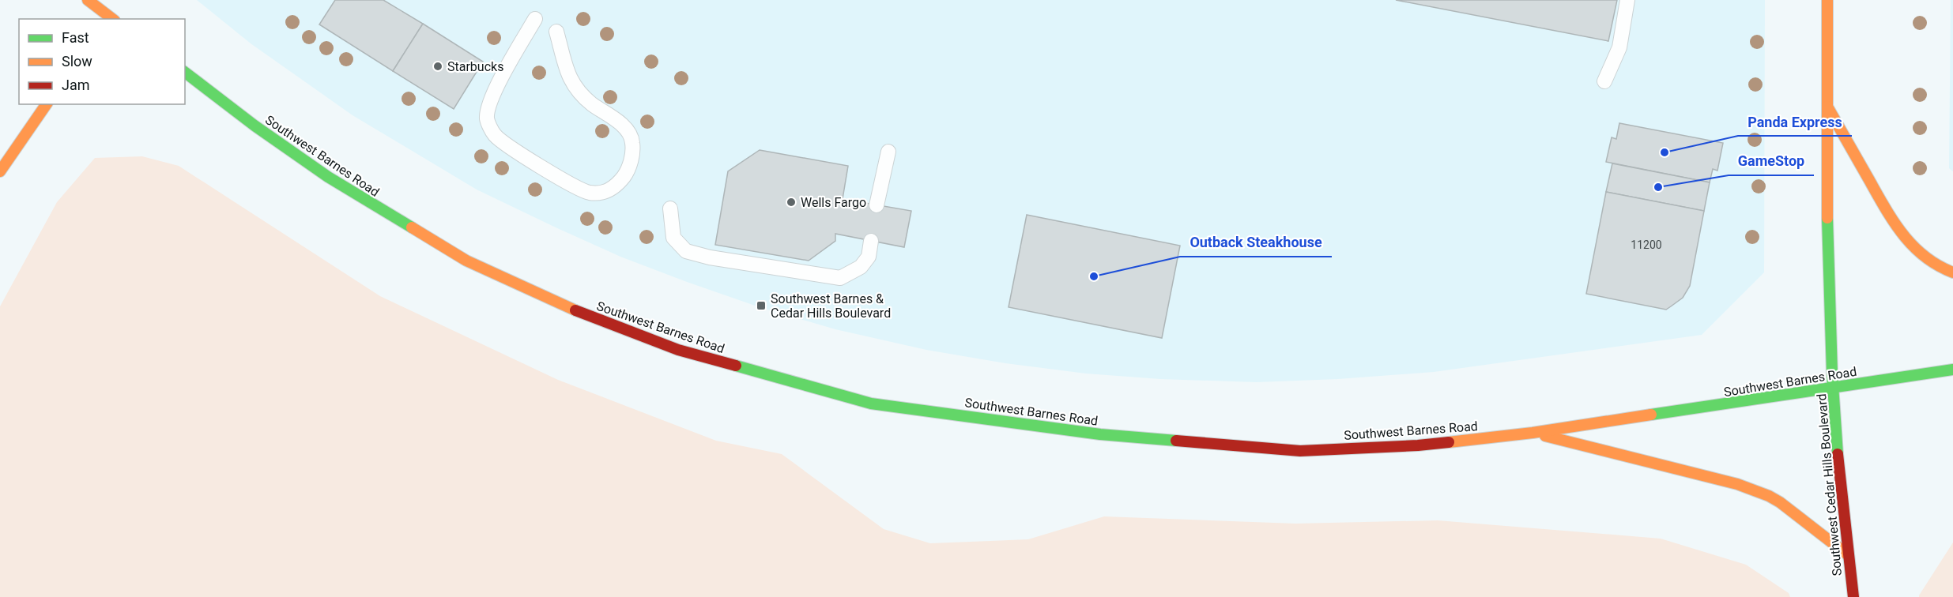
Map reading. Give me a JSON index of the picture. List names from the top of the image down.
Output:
{
  "streets": {
    "main road": ["Southwest Barnes Road", "Southwest Cedar Hills Boulevard"]
  },
  "crossings": [
    ["Southwest Barnes Road", "Southwest Cedar Hills Boulevard"]
  ],
  "places": {
    "other": [
      "Starbucks",
      "Panda Express",
      "GameStop",
      "Wells Fargo",
      "Outback Steakhouse"
    ],
    "transit": ["Southwest Barnes & Cedar Hills Boulevard"]
  },
  "house_numbers": ["11200"],
  "legend": ["Fast", "Slow", "Jam"]
}
